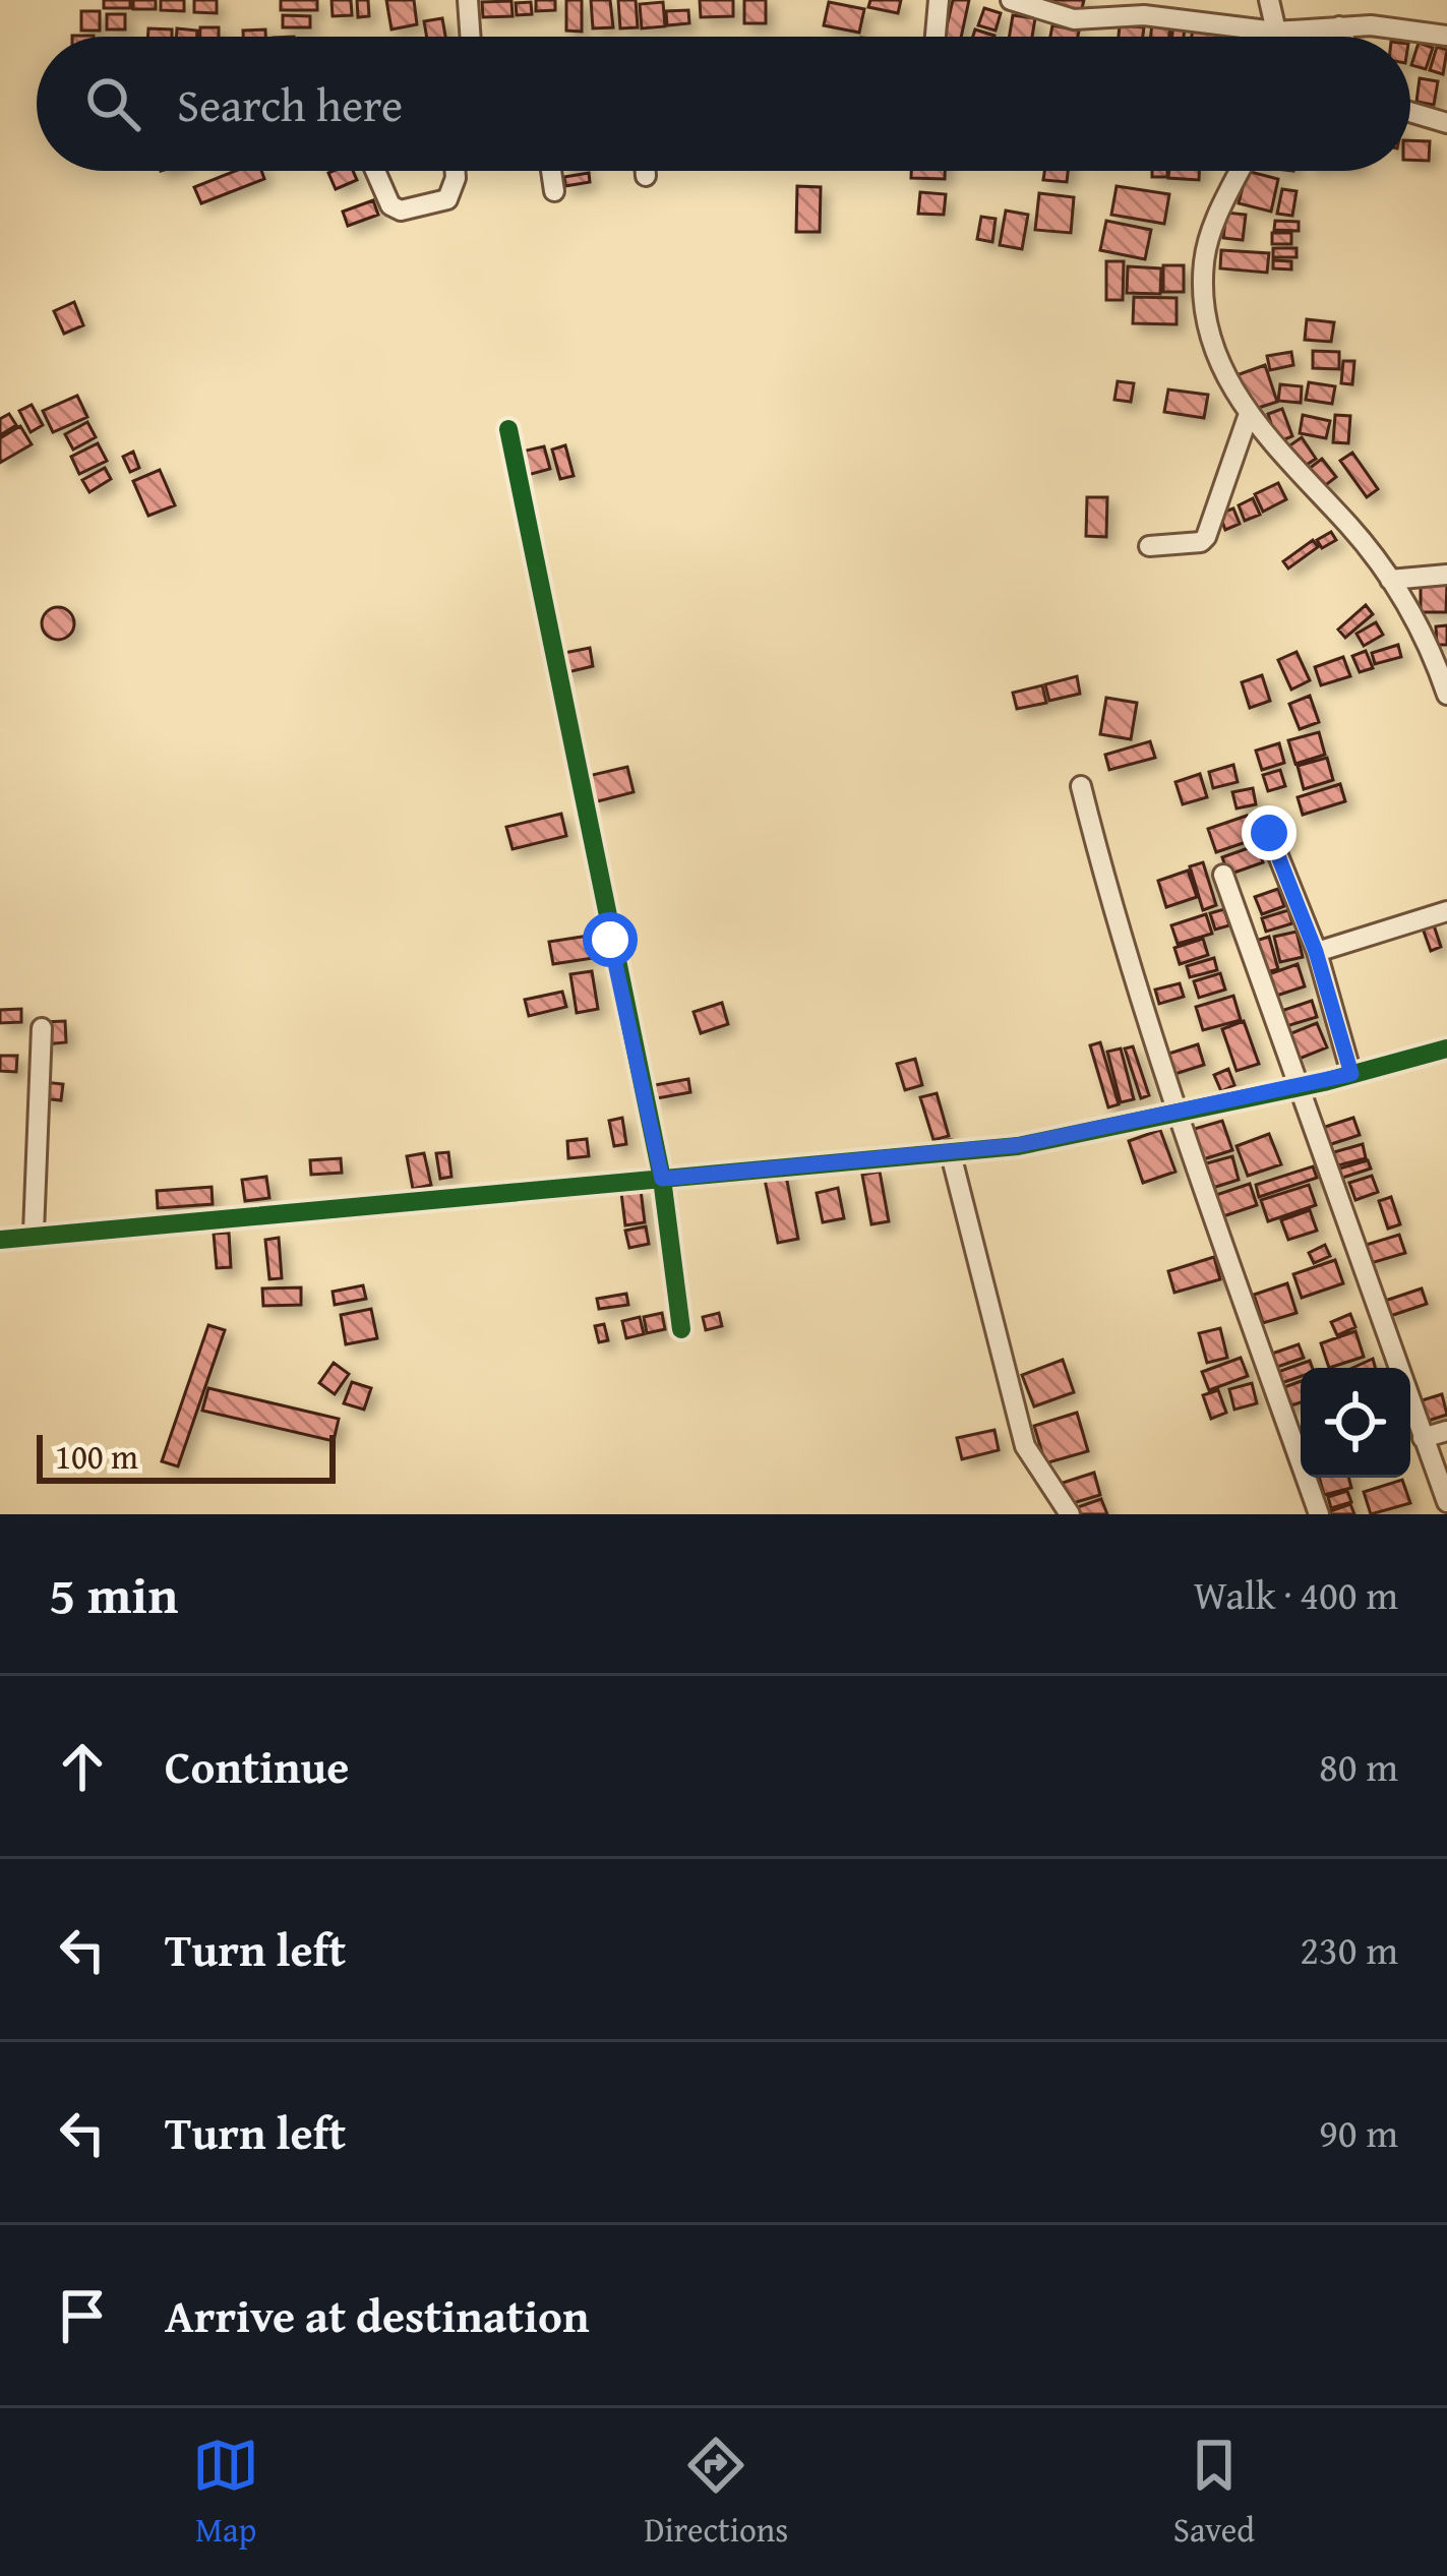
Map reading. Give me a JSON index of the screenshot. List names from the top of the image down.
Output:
{
  "scale_bar": "100 m",
  "page": {
    "search": "Search here",
    "scale": "100 m",
    "heading": ["5 min", "Walk · 400 m"],
    "list": [
      ["Continue", "80 m"],
      ["Turn left", "230 m"],
      ["Turn left", "90 m"],
      "Arrive at destination"
    ],
    "nav": ["Map", "Directions", "Saved"]
  }
}
